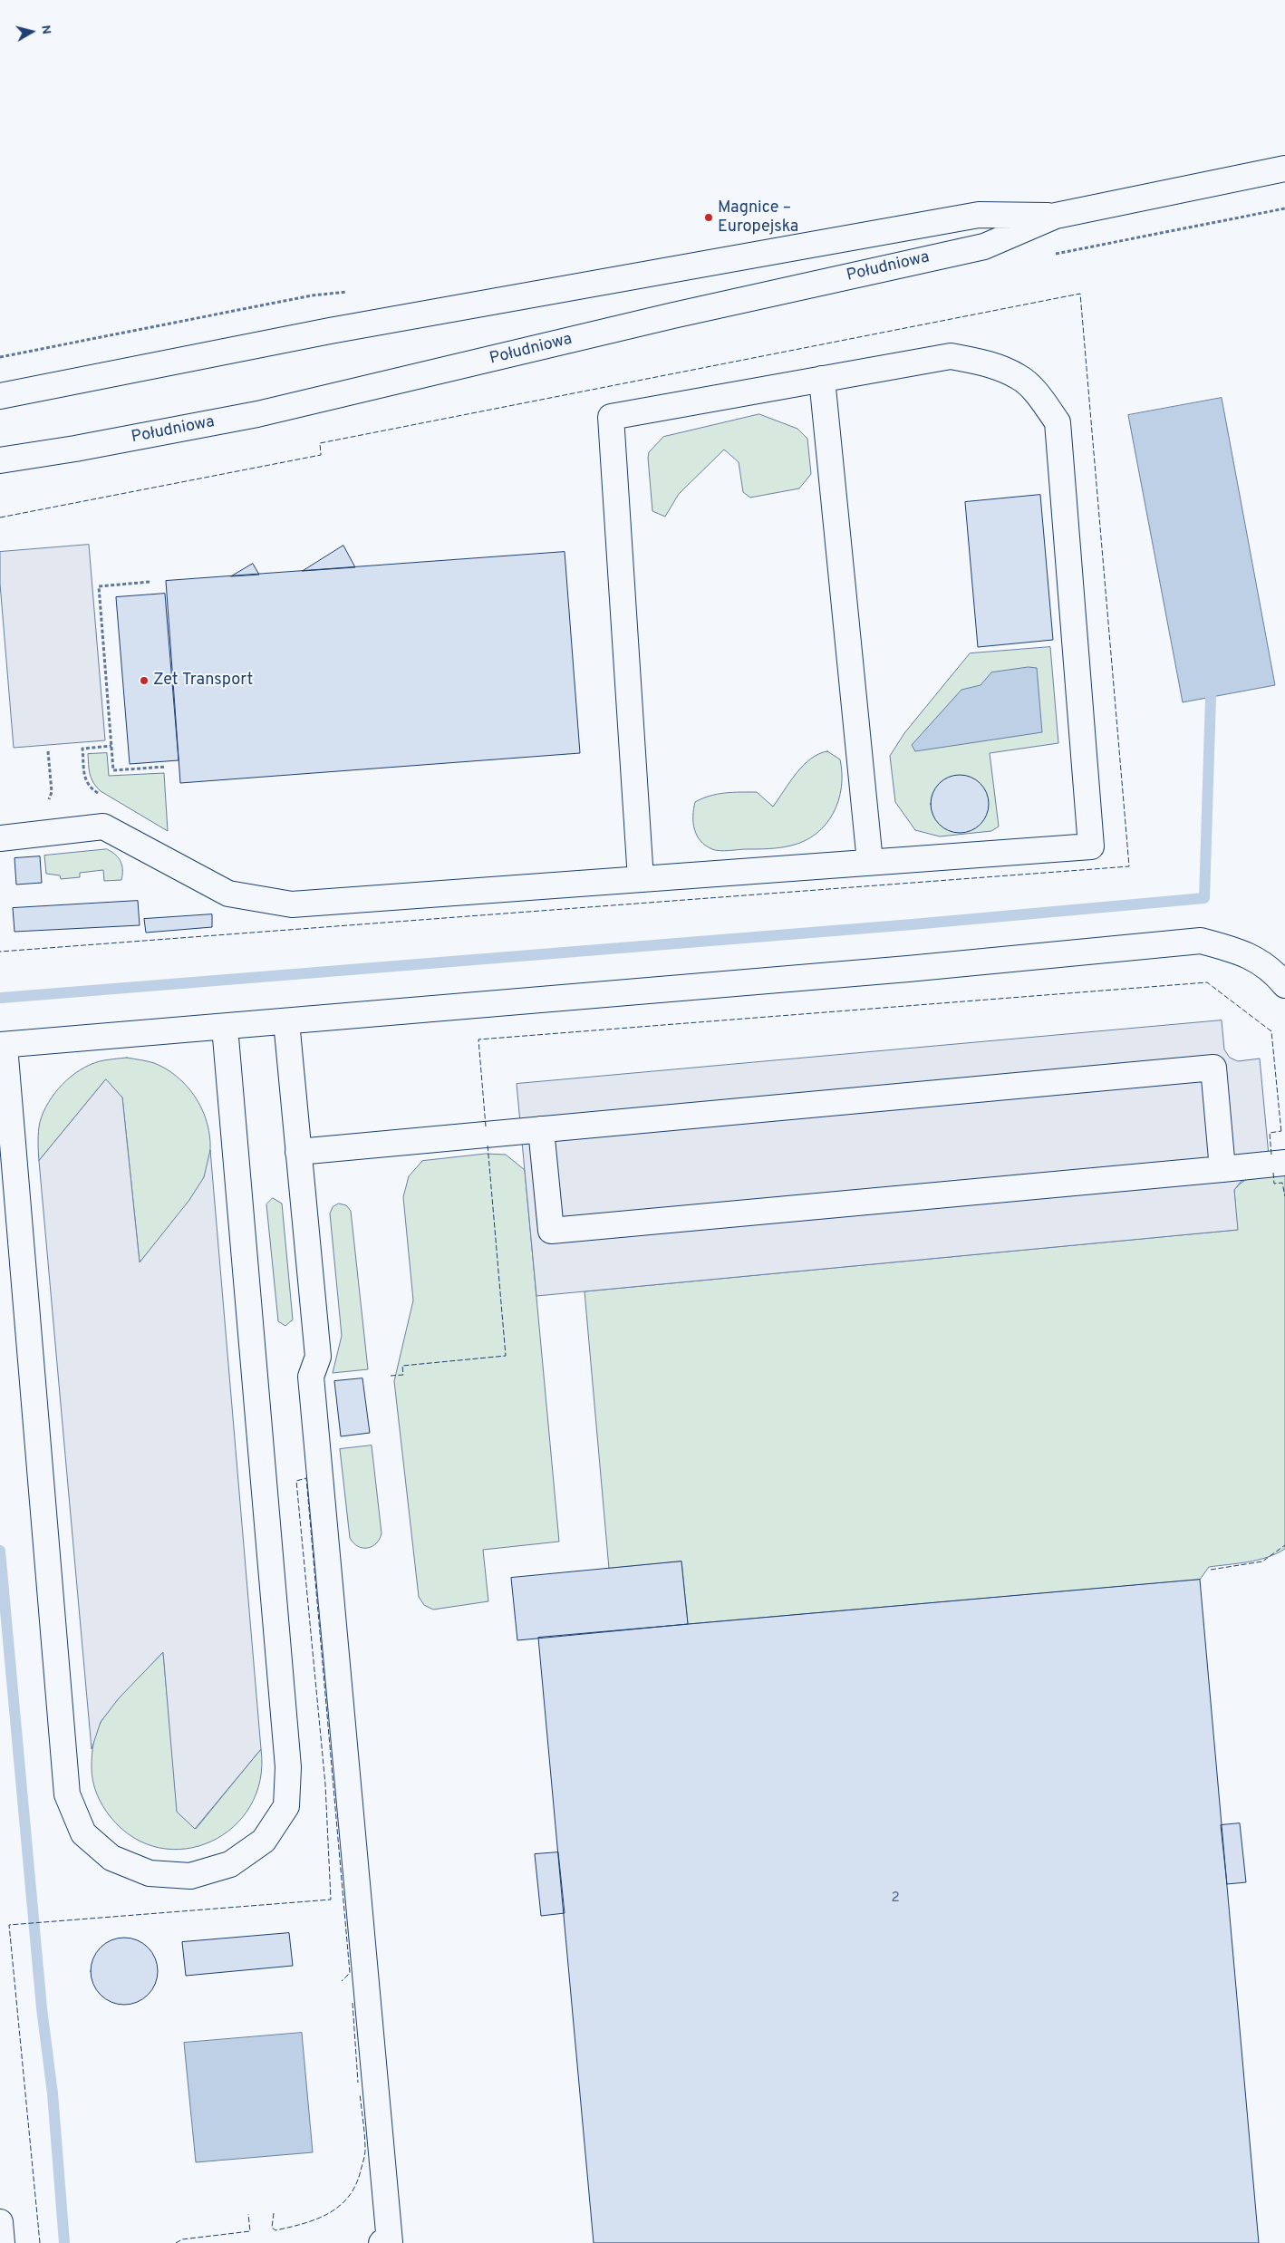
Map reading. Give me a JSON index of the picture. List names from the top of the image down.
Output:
{
  "streets": {
    "main road": ["Południowa"]
  },
  "places": ["Magnice – Europejska", "Zet Transport"],
  "house_numbers": ["2"],
  "north": "right"
}
